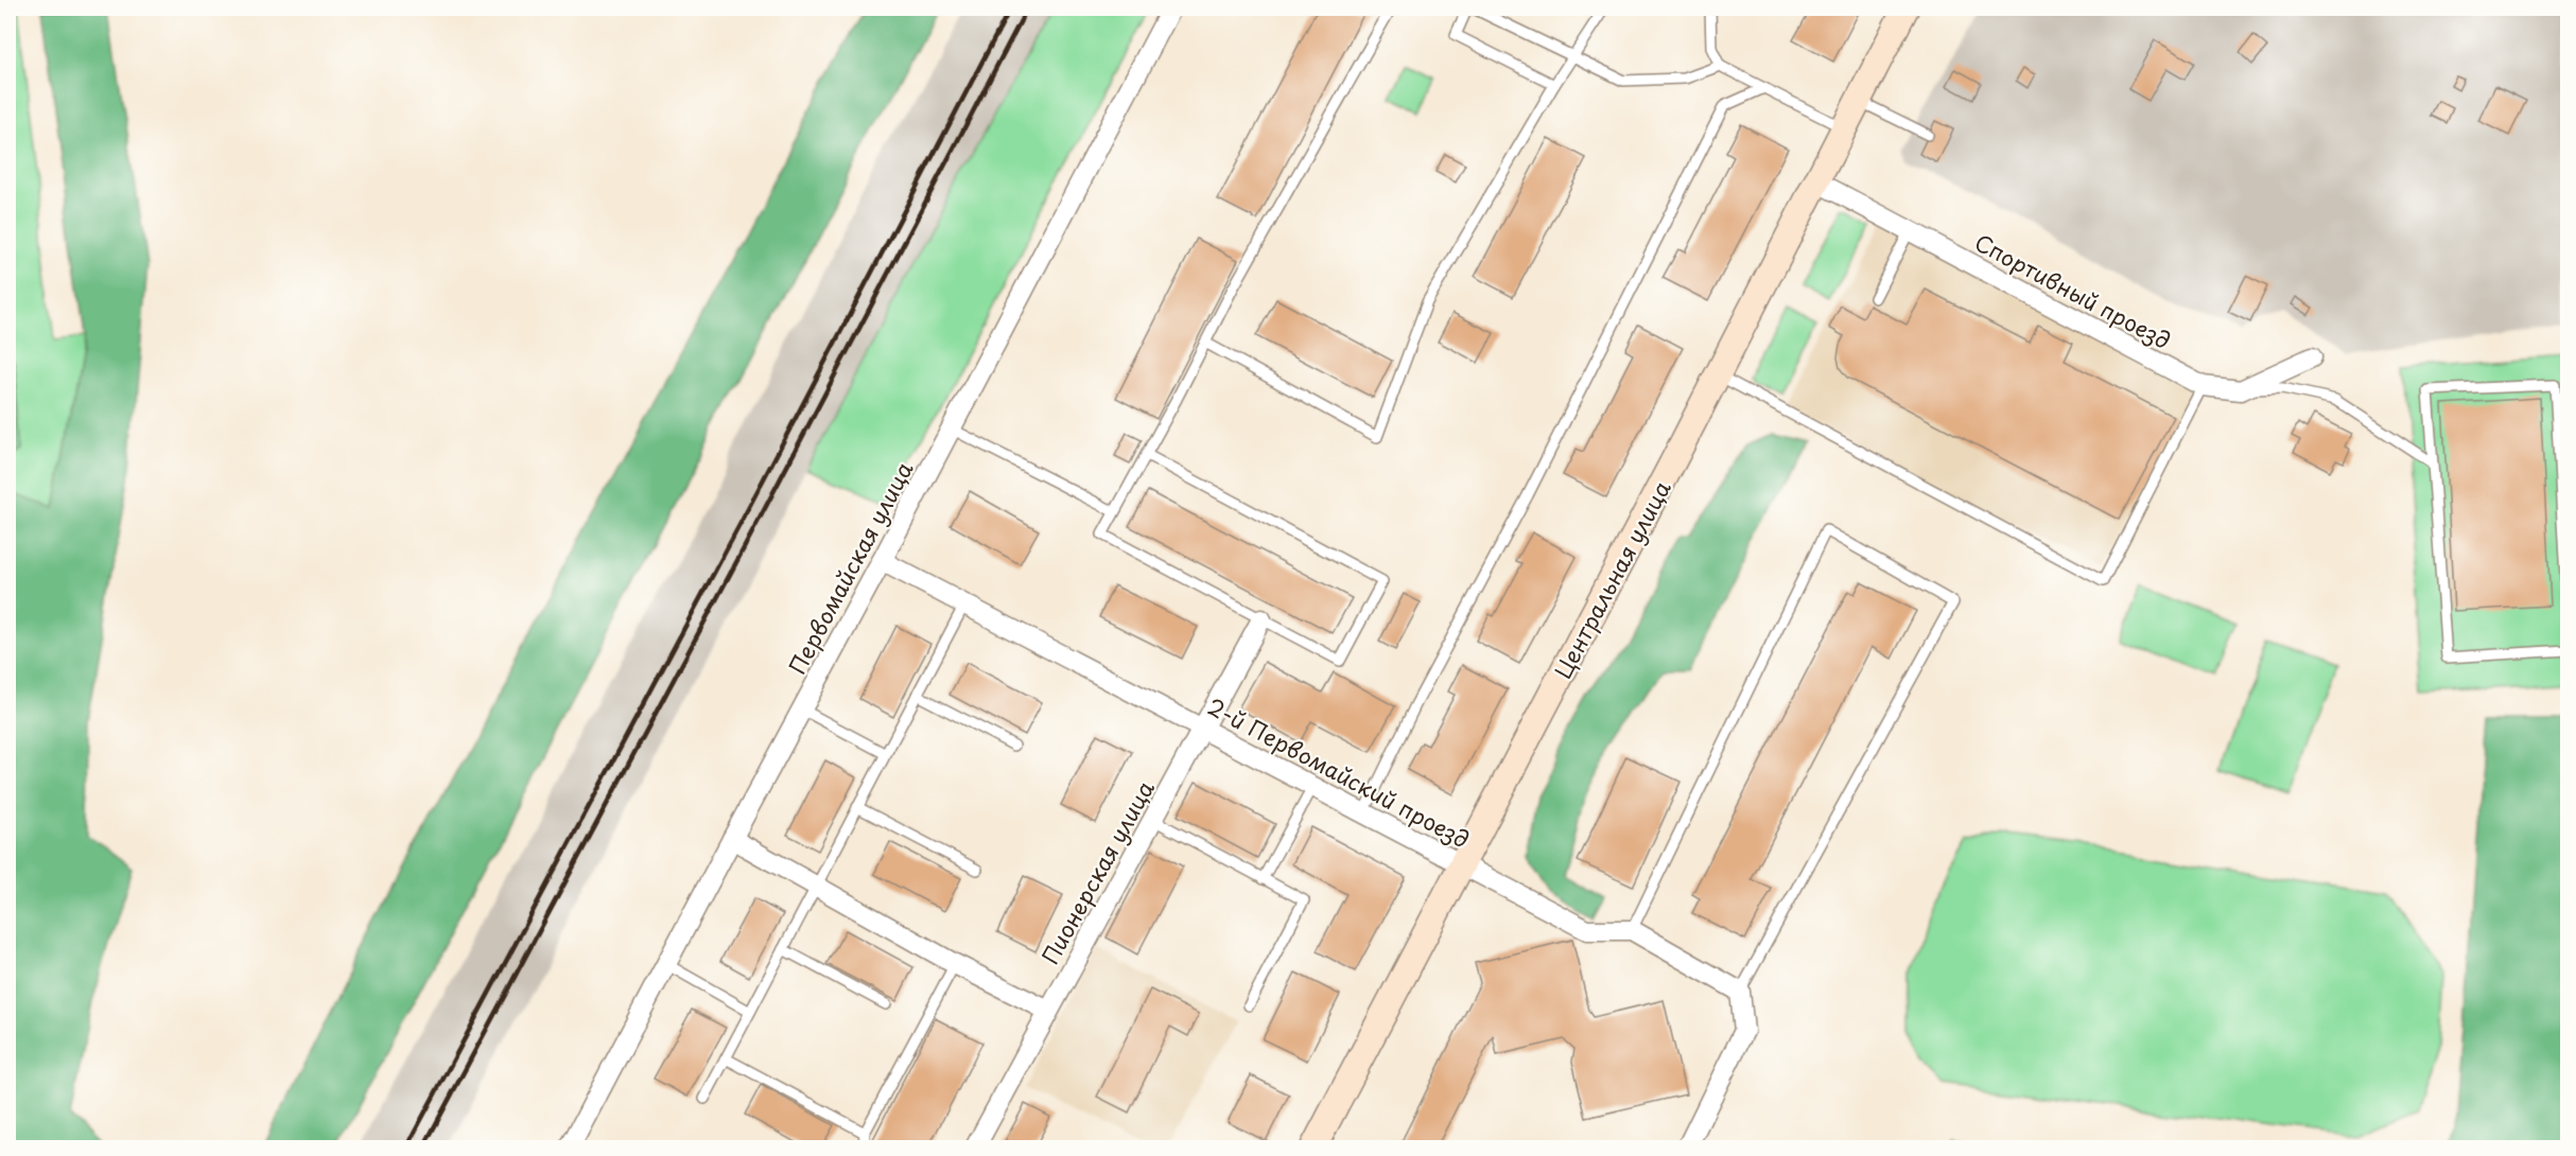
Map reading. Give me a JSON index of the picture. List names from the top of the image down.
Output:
{
  "streets": {
    "main road": ["Центральная улица"],
    "street": [
      "Спортивный проезд",
      "Первомайская улица",
      "2-й Первомайский проезд",
      "Пионерская улица"
    ]
  },
  "crossings": [
    ["Спортивный проезд", "Центральная улица"],
    ["Первомайская улица", "2-й Первомайский проезд"],
    ["Центральная улица", "2-й Первомайский проезд"],
    ["2-й Первомайский проезд", "Пионерская улица"]
  ]
}
